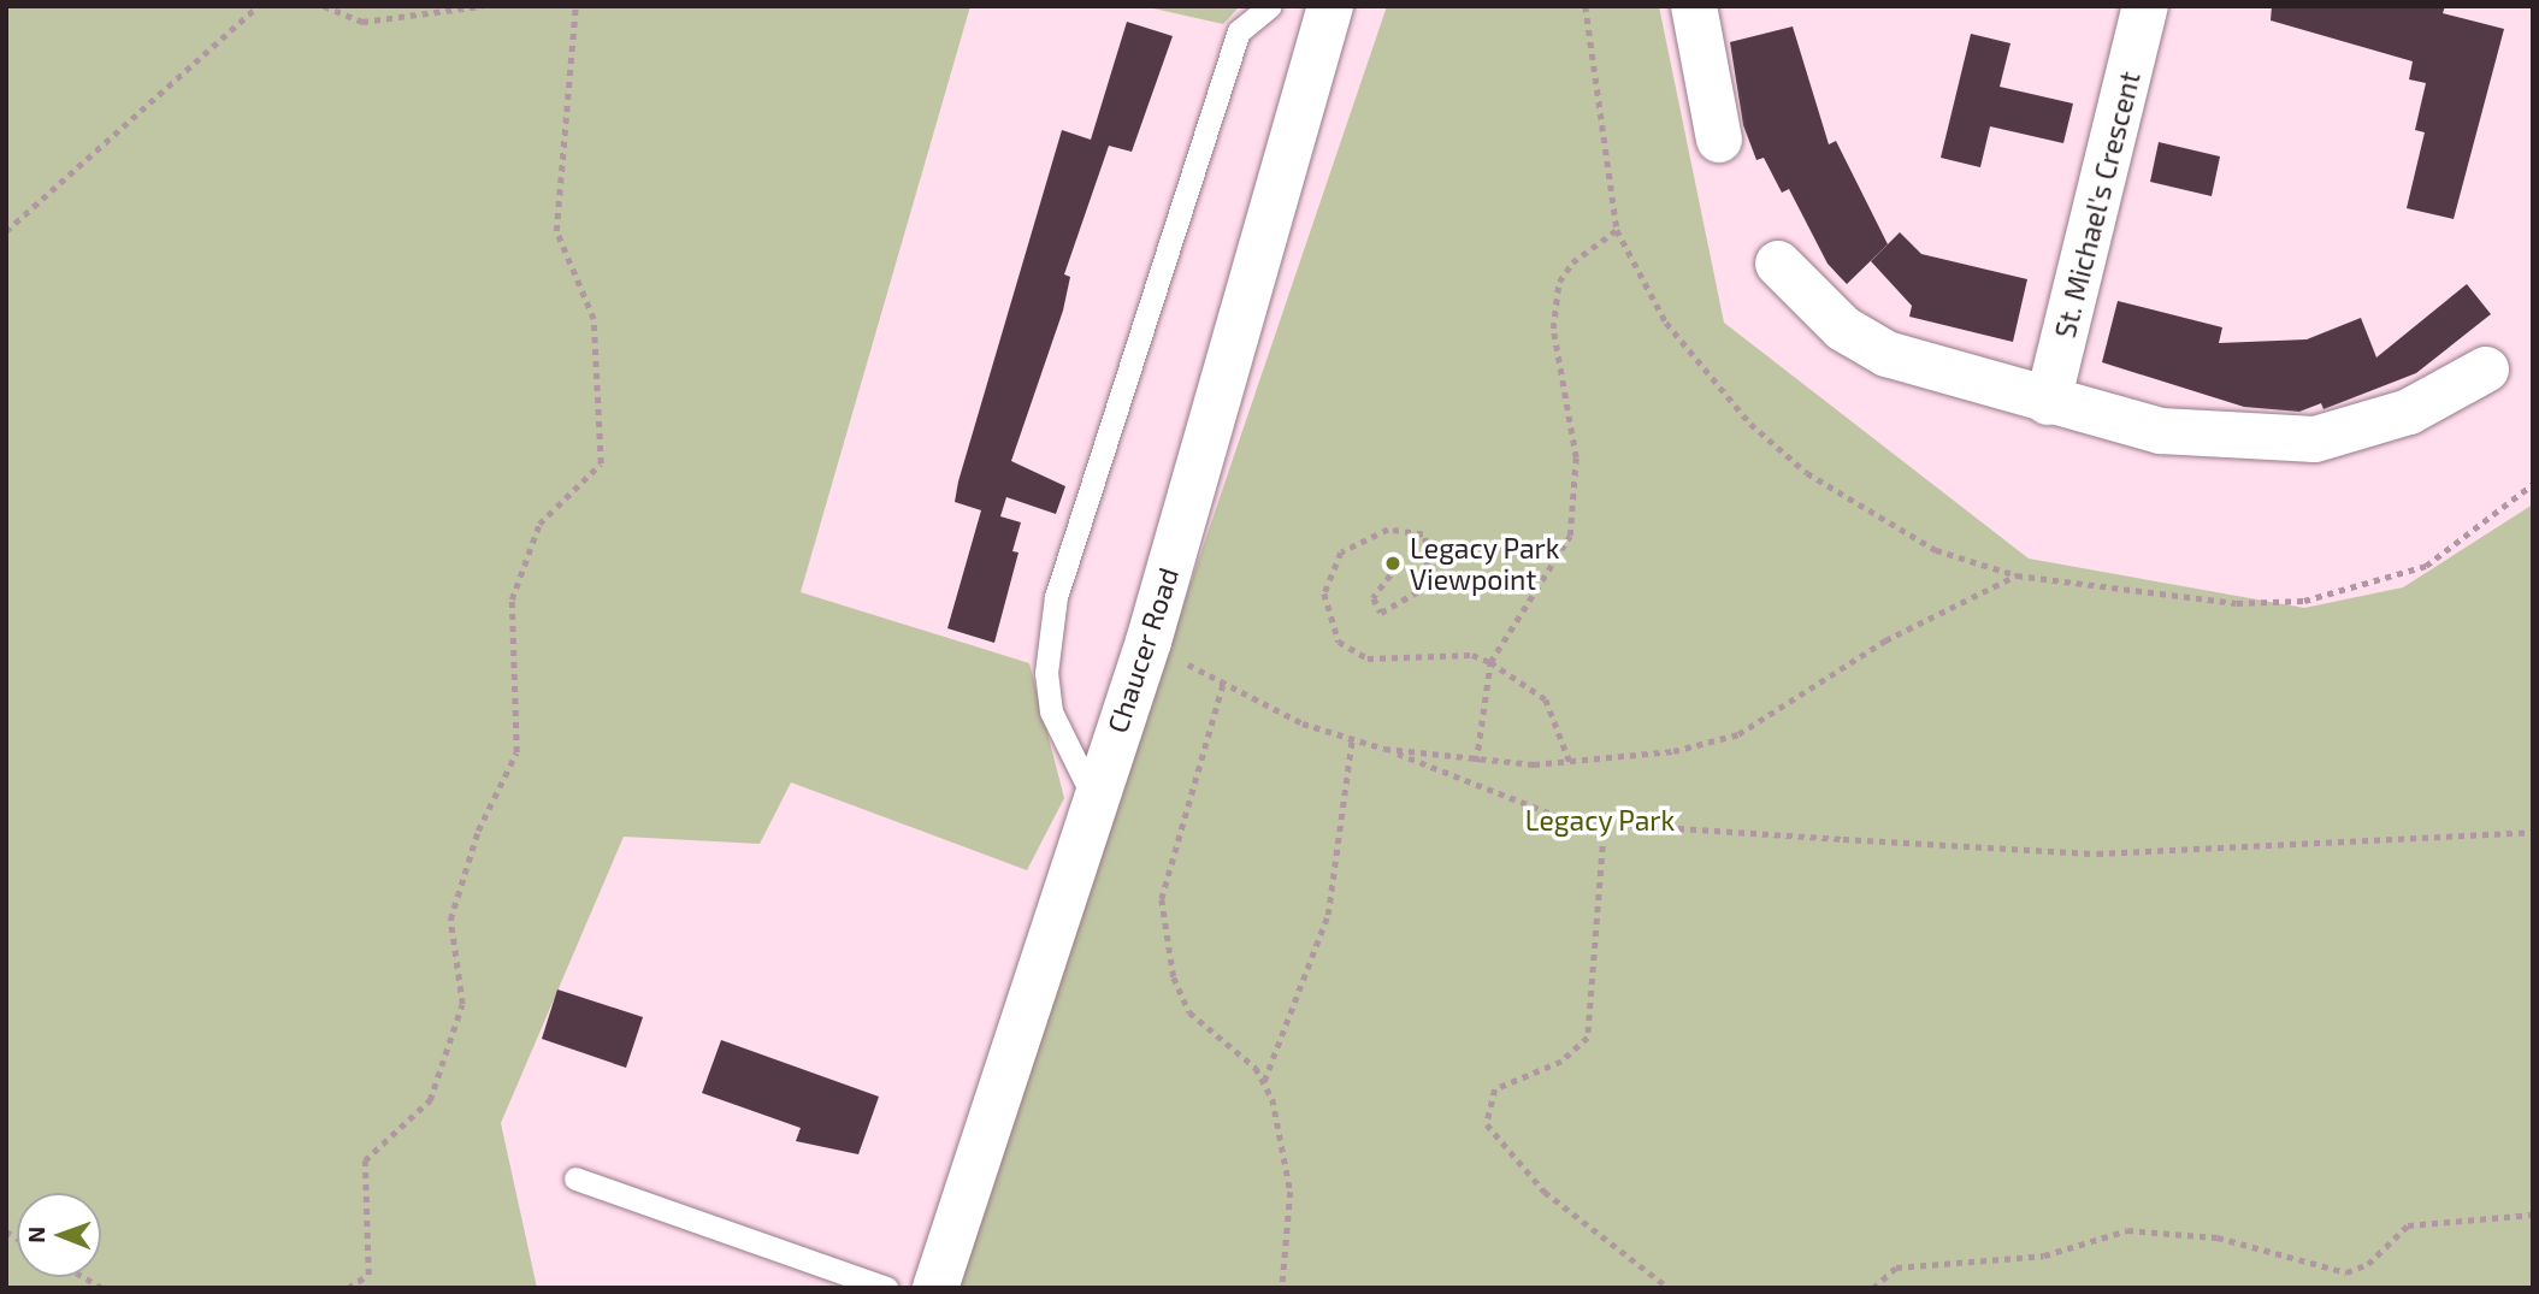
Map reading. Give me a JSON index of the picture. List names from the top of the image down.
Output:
{
  "streets": {
    "street": ["St. Michael's Crescent", "Chaucer Road"]
  },
  "parks": ["Legacy Park"],
  "places": ["Legacy Park Viewpoint"],
  "north": "left"
}
